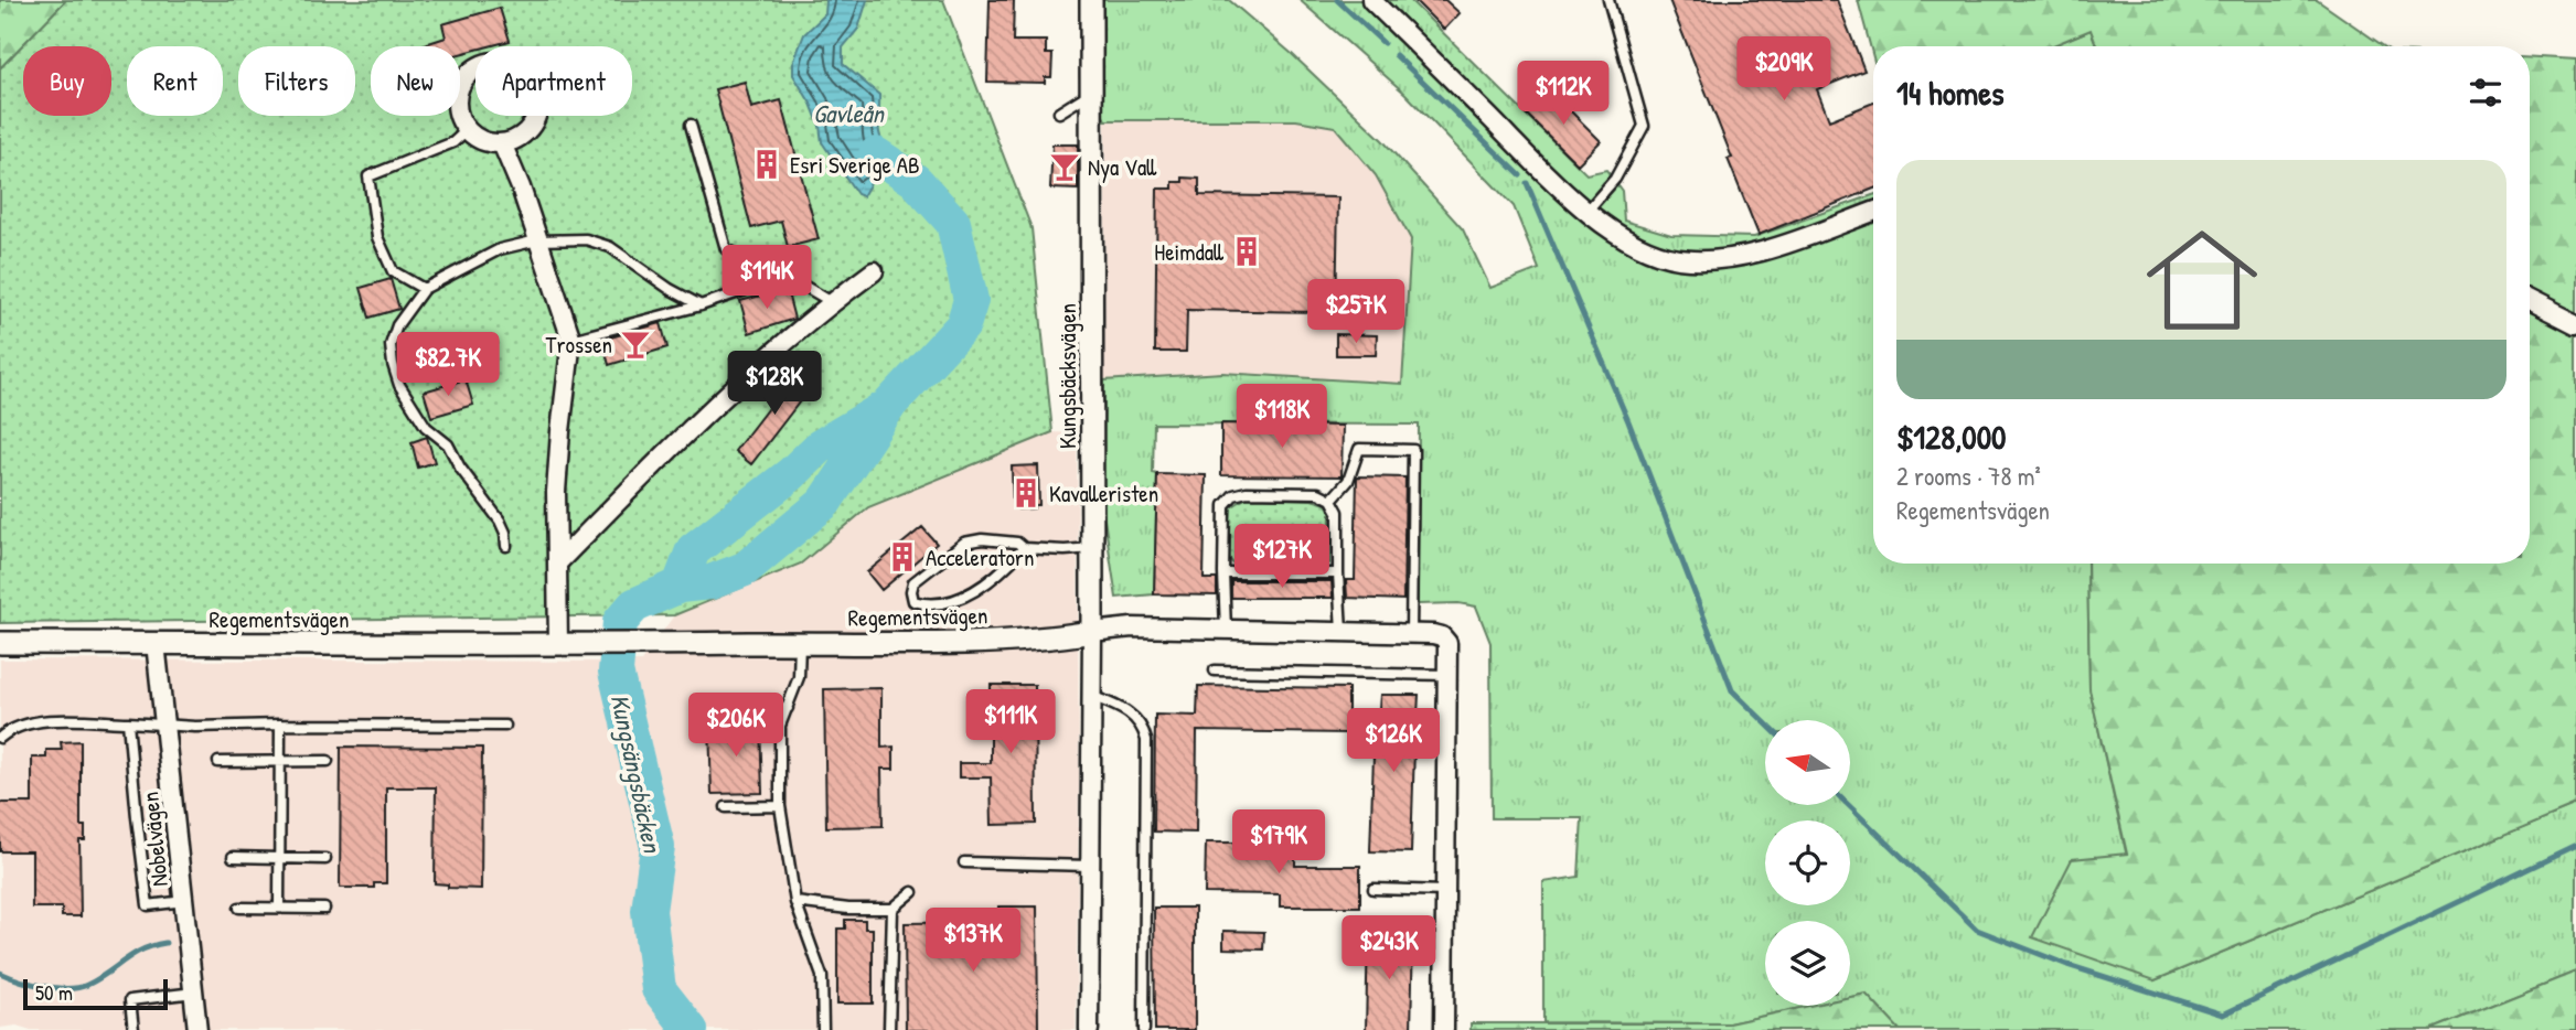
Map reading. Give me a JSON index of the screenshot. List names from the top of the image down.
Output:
{
  "streets": {
    "street": ["Kungsbäcksvägen", "Regementsvägen", "Nobelvägen"]
  },
  "crossings": [
    ["Kungsbäcksvägen", "Regementsvägen"],
    ["Regementsvägen", "Nobelvägen"]
  ],
  "water": ["Gavleån", "Kungsängsbäcken"],
  "places": {
    "building": [
      "Esri Sverige AB",
      "Heimdall",
      "Kavalleristen",
      "Acceleratorn"
    ],
    "bar": ["Nya Vall", "Trossen"]
  },
  "scale_bar": "50 m",
  "north": "left",
  "page": {
    "price": [
      "$209K",
      "$112K",
      "$114K",
      "$257K",
      "$82.7K",
      "$128K",
      "$118K",
      "$127K",
      "$111K",
      "$206K",
      "$126K",
      "$179K",
      "$137K",
      "$243K"
    ],
    "chip": [
      "Buy",
      "Rent",
      "Filters",
      "New",
      "Apartment"
    ],
    "heading": "14 homes",
    "list": [
      {
        "name": "$128,000",
        "note": "2 rooms · 78 m² · Regementsvägen"
      }
    ],
    "scale": "50 m"
  }
}
